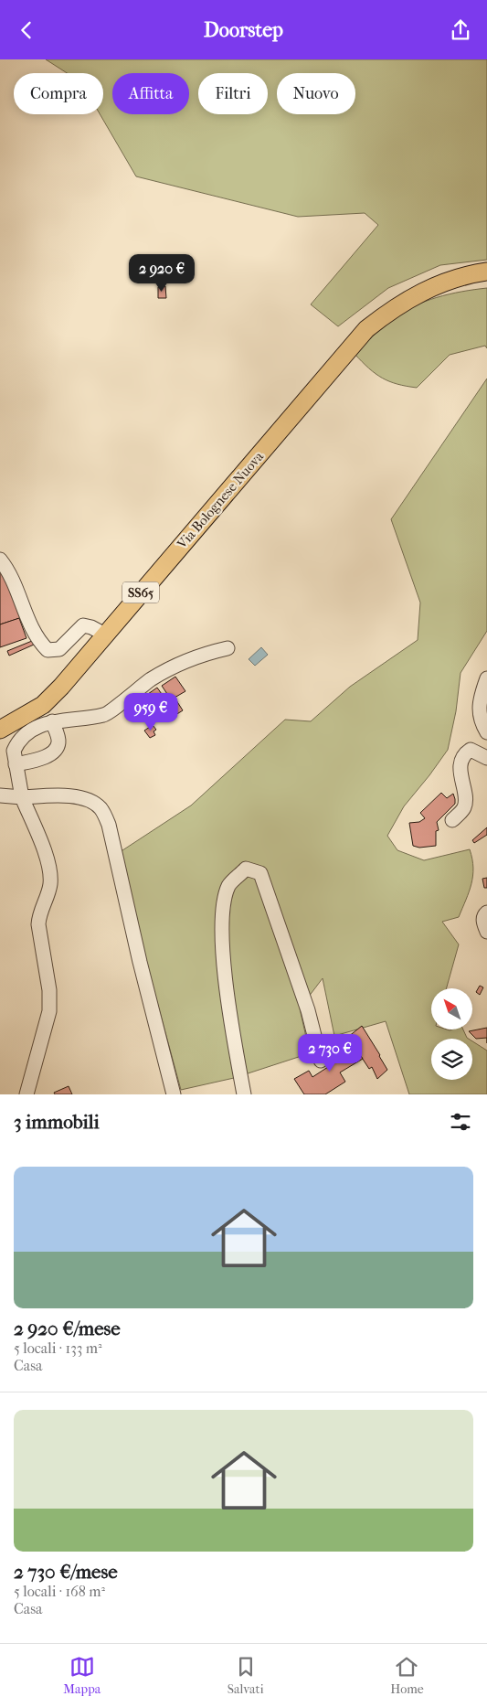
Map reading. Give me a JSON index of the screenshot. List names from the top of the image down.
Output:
{
  "streets": {
    "main road": ["Via Bolognese Nuova", "SS65"]
  },
  "north": "top left",
  "page": {
    "header": "Doorstep",
    "chip": [
      "Compra",
      "Affitta",
      "Filtri",
      "Nuovo"
    ],
    "price": ["2 920 €", "959 €", "2 730 €"],
    "heading": "3 immobili",
    "list": [
      {
        "name": "2 920 €/mese",
        "note": "5 locali · 133 m² · Casa"
      },
      {
        "name": "2 730 €/mese",
        "note": "5 locali · 168 m² · Casa"
      }
    ],
    "tabs": ["Mappa", "Salvati", "Home"]
  }
}
